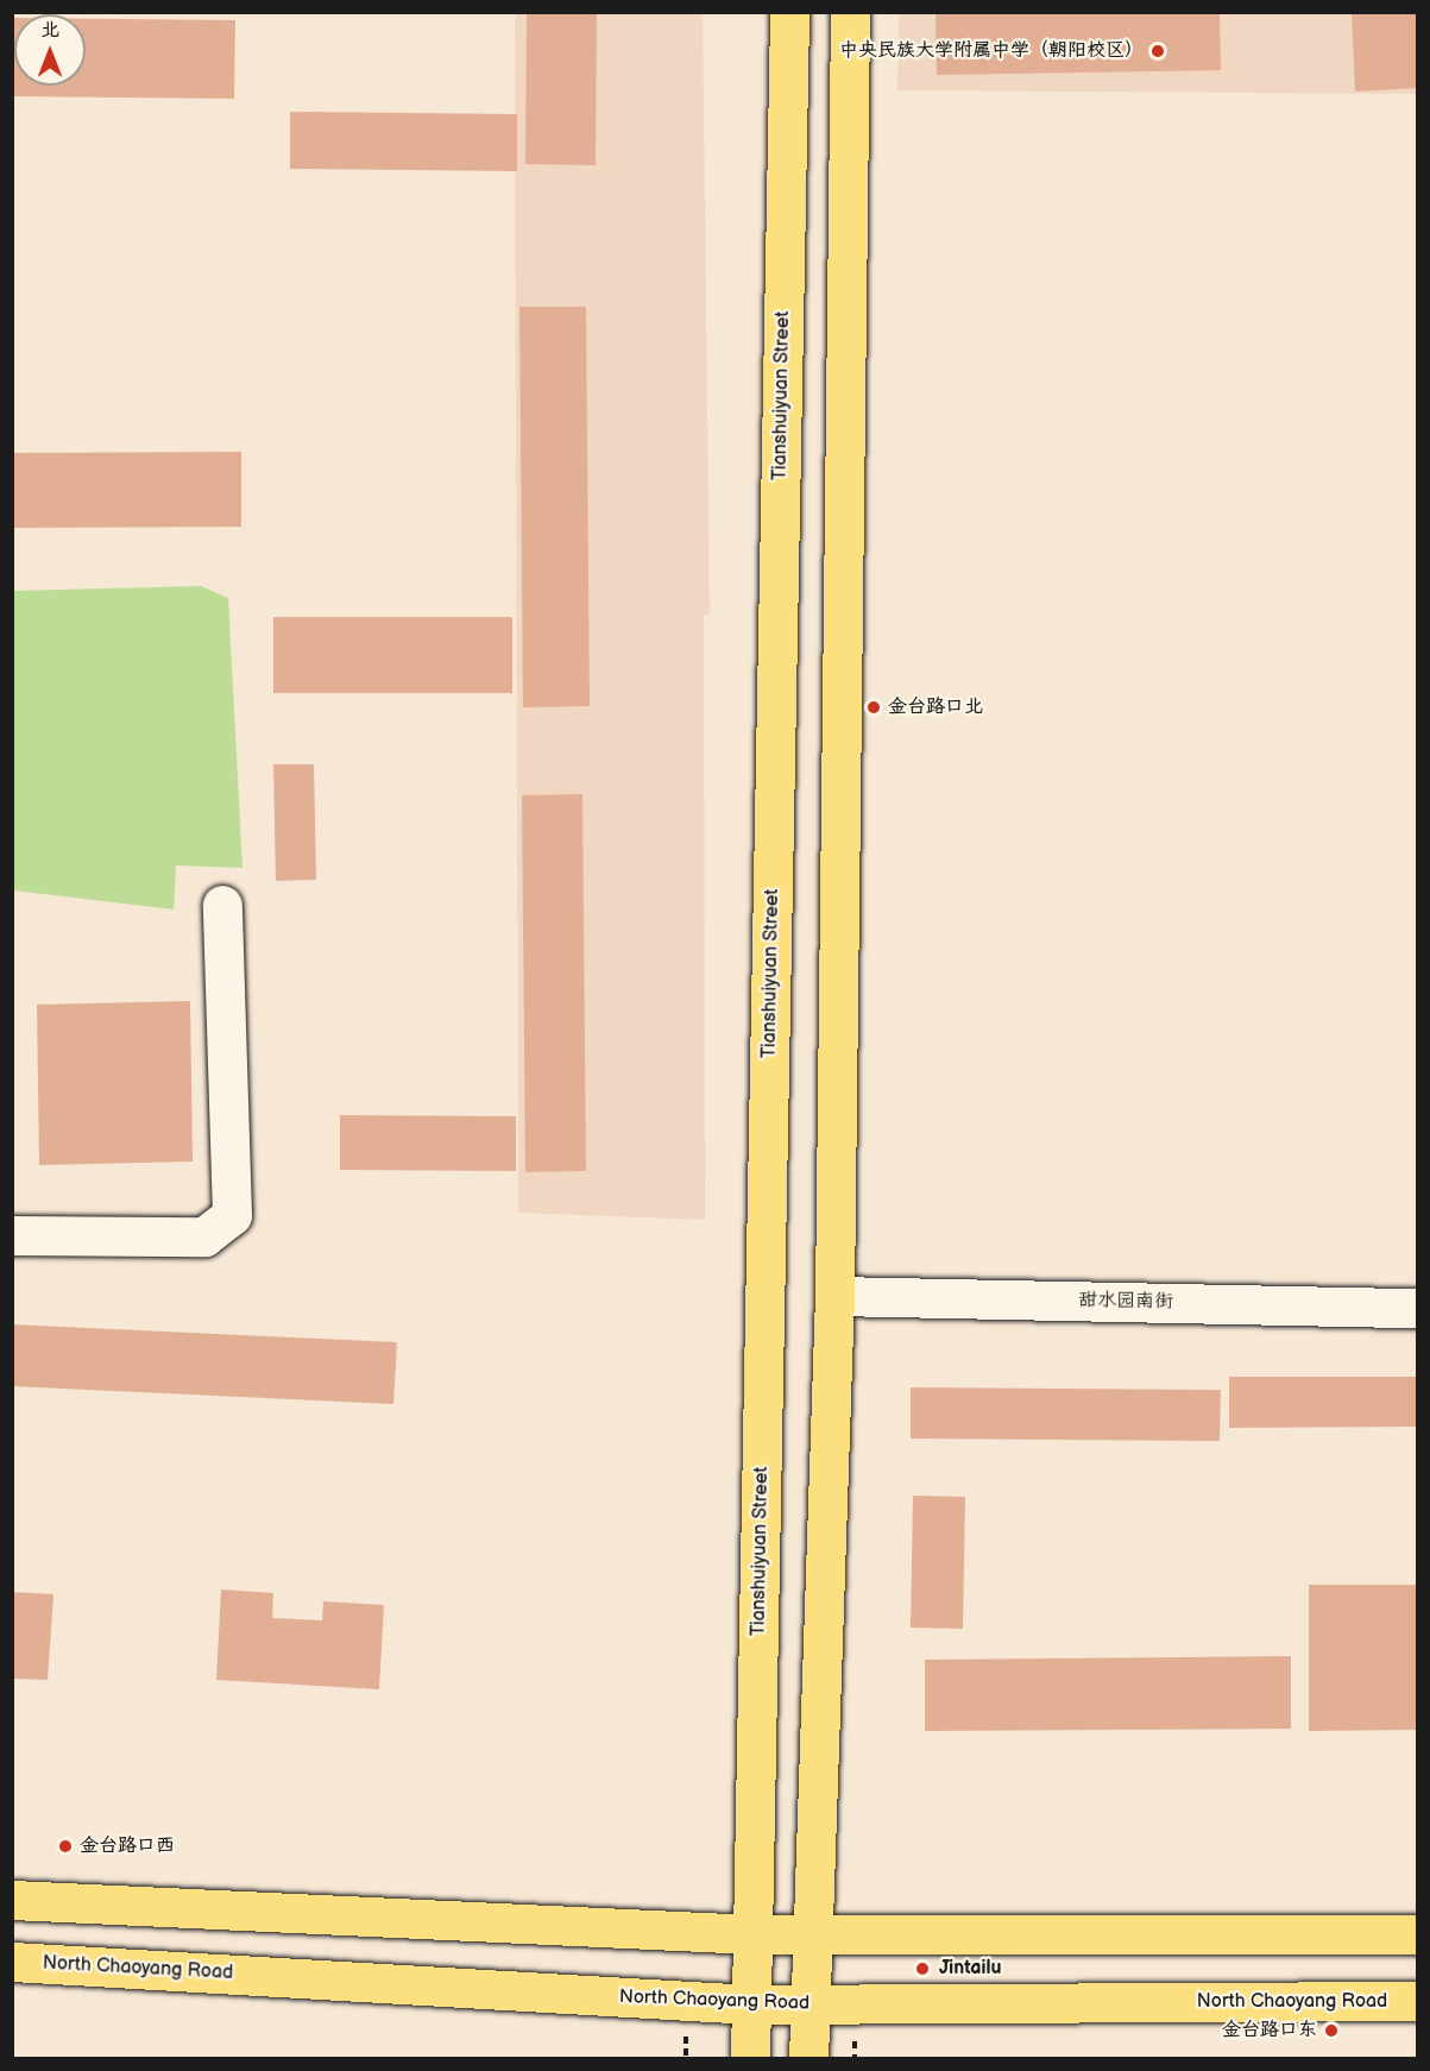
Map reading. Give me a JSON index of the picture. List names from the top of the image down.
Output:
{
  "streets": {
    "main road": ["Tianshuiyuan Street", "North Chaoyang Road"],
    "street": ["甜水园南街"]
  },
  "crossings": [
    ["Tianshuiyuan Street", "North Chaoyang Road"]
  ],
  "places": [
    "中央民族大学附属中学（朝阳校区）",
    "金台路口北",
    "金台路口西",
    "Jintailu",
    "金台路口东"
  ],
  "north": "top"
}
